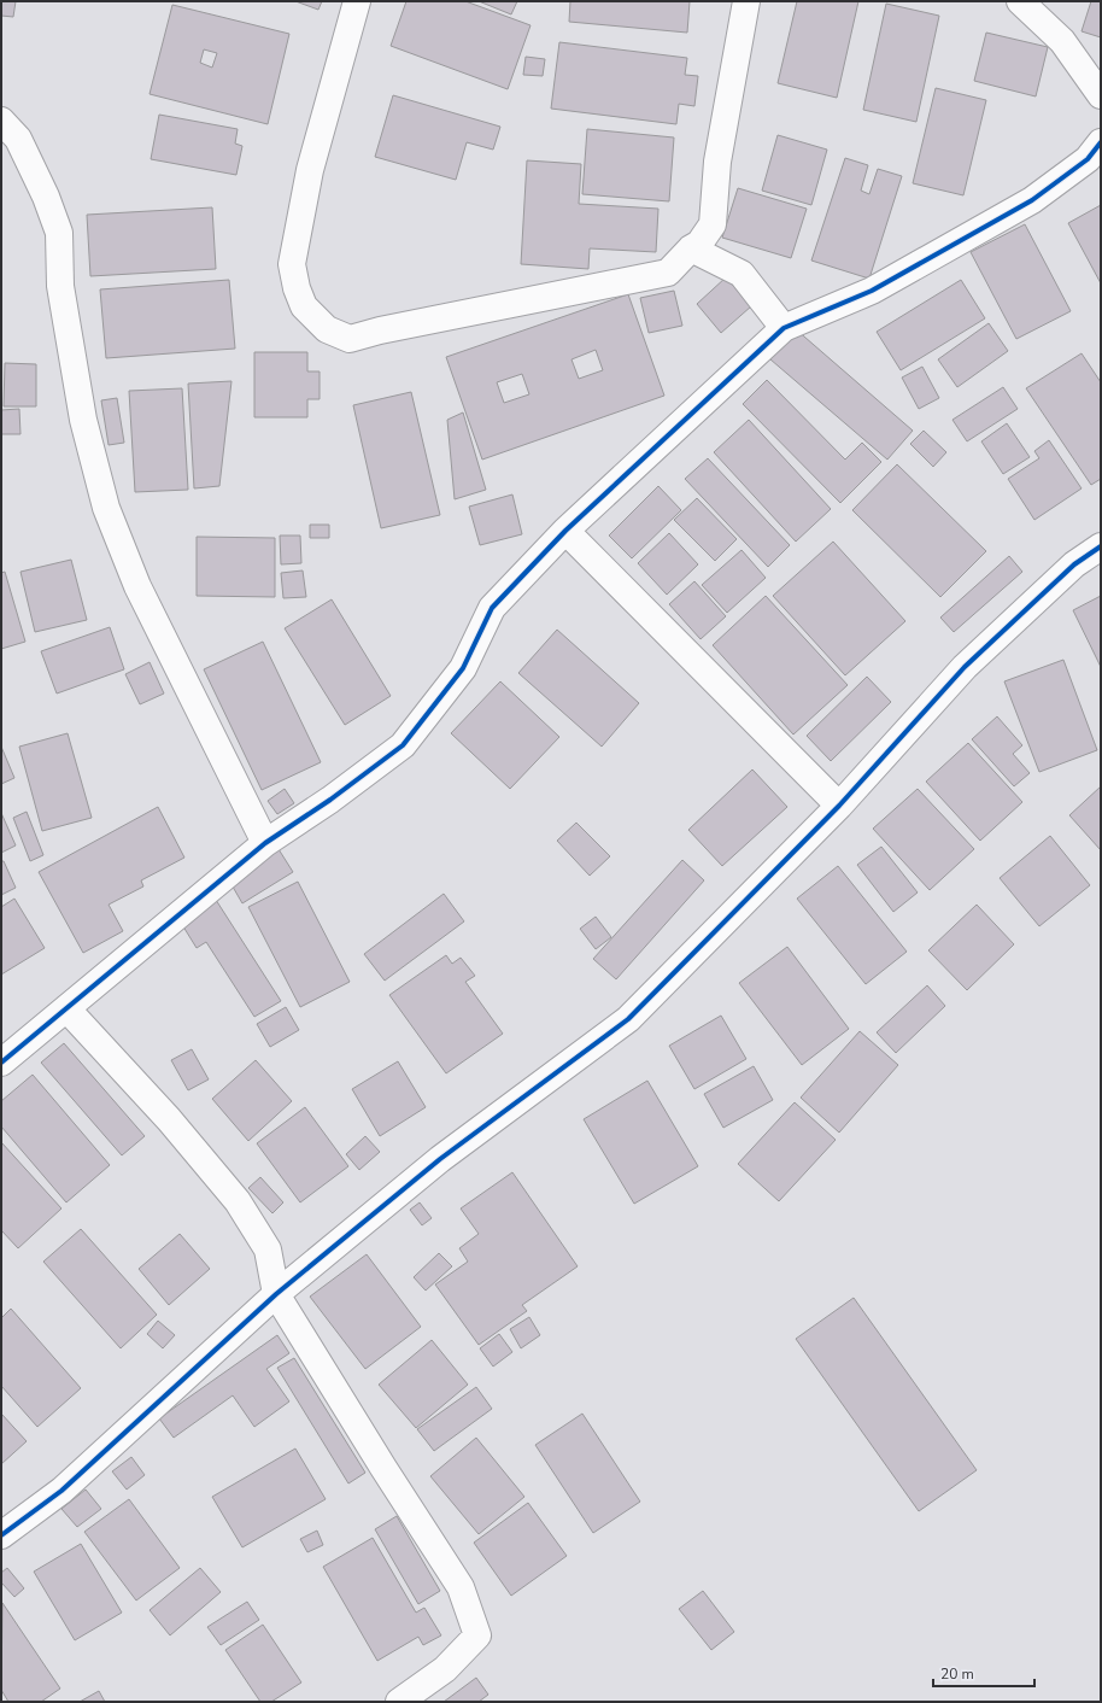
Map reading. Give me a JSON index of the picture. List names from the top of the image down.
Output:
{
  "scale_bar": "20 m"
}
